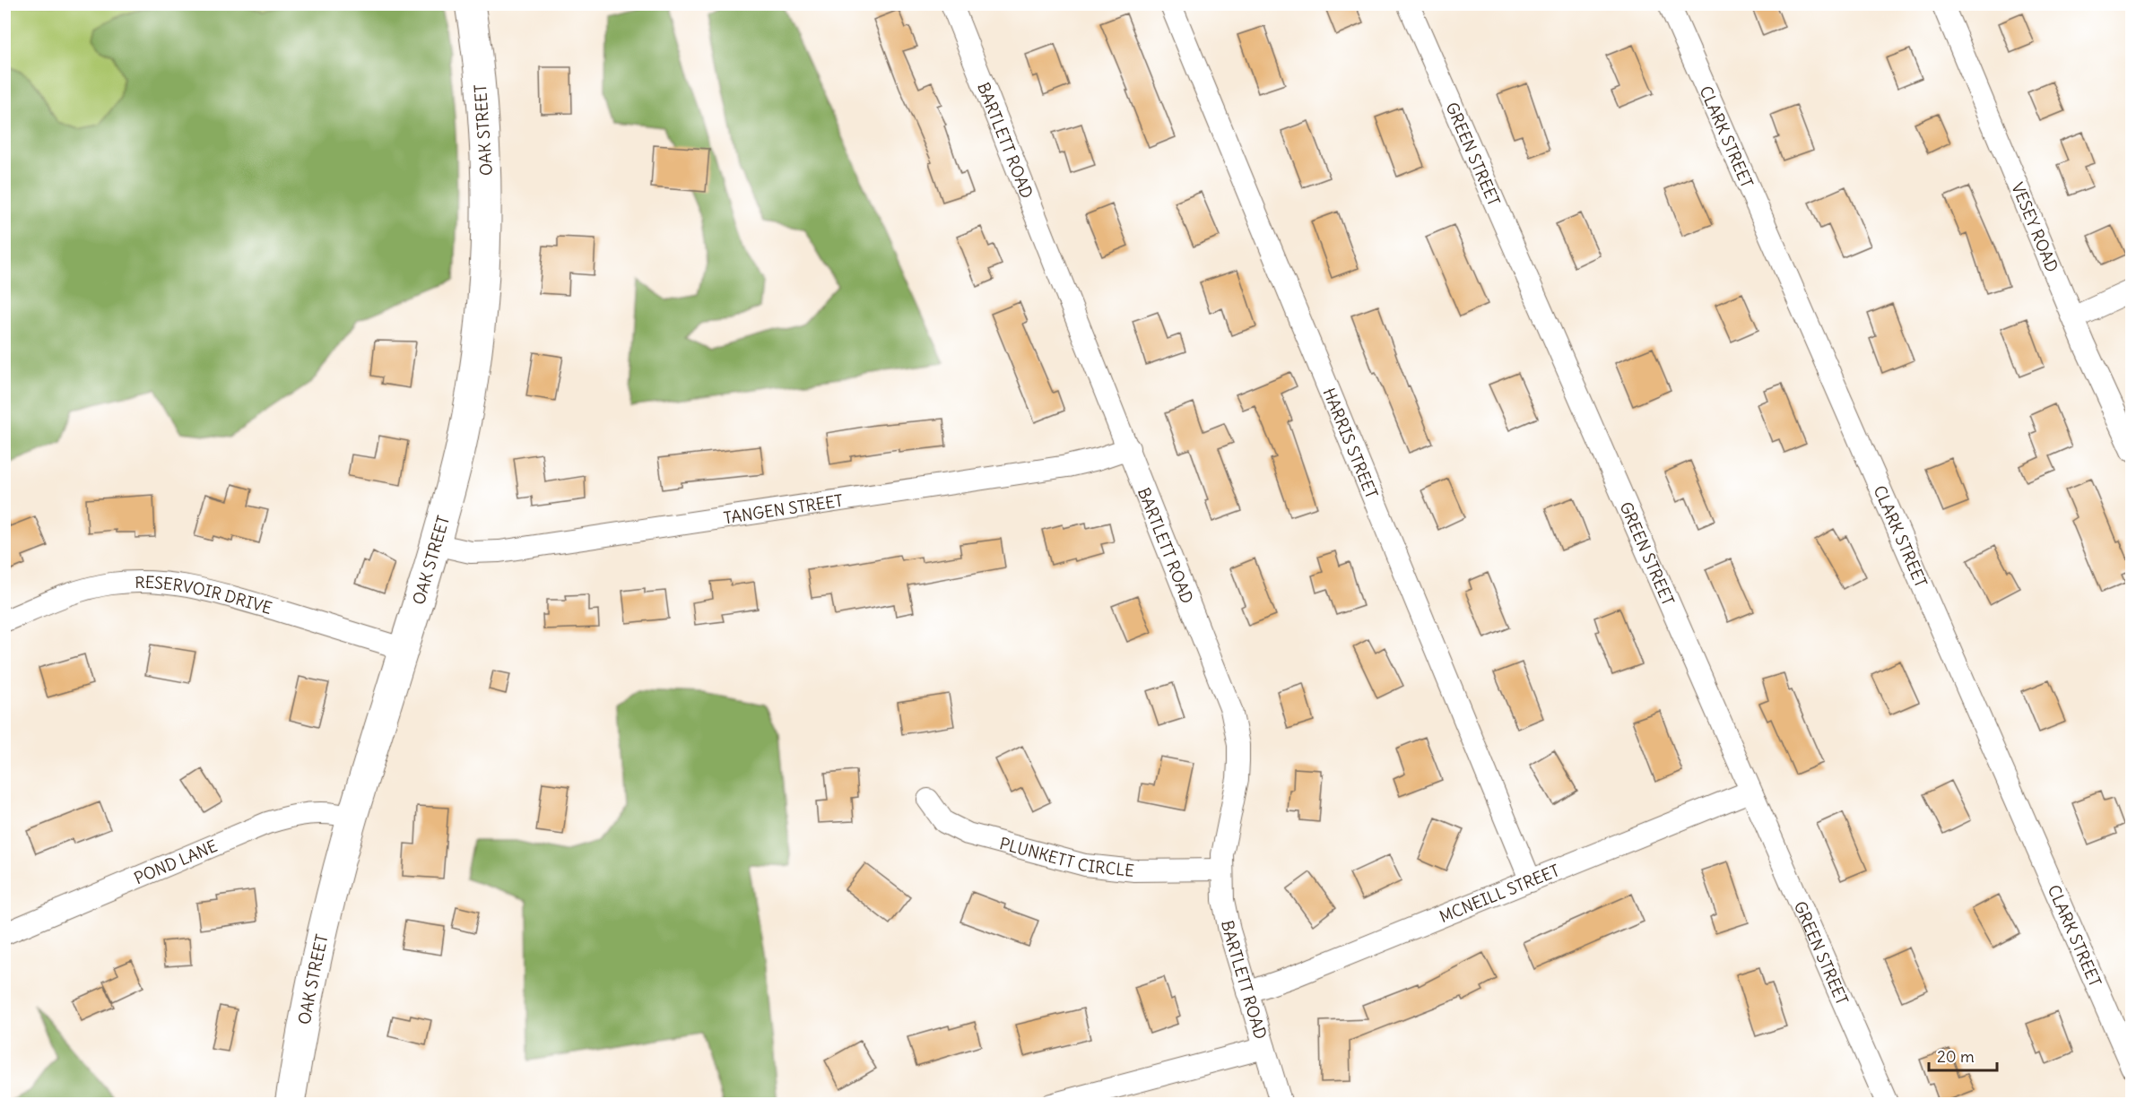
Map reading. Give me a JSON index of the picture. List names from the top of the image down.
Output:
{
  "streets": {
    "street": [
      "OAK STREET",
      "CLARK STREET",
      "BARTLETT ROAD",
      "GREEN STREET",
      "VESEY ROAD",
      "HARRIS STREET",
      "TANGEN STREET",
      "RESERVOIR DRIVE",
      "PLUNKETT CIRCLE",
      "POND LANE",
      "MCNEILL STREET"
    ]
  },
  "crossings": [
    ["OAK STREET", "TANGEN STREET"],
    ["OAK STREET", "RESERVOIR DRIVE"],
    ["OAK STREET", "POND LANE"],
    ["BARTLETT ROAD", "TANGEN STREET"],
    ["BARTLETT ROAD", "PLUNKETT CIRCLE"],
    ["BARTLETT ROAD", "MCNEILL STREET"],
    ["GREEN STREET", "MCNEILL STREET"],
    ["HARRIS STREET", "MCNEILL STREET"]
  ],
  "scale_bar": "20 m"
}
